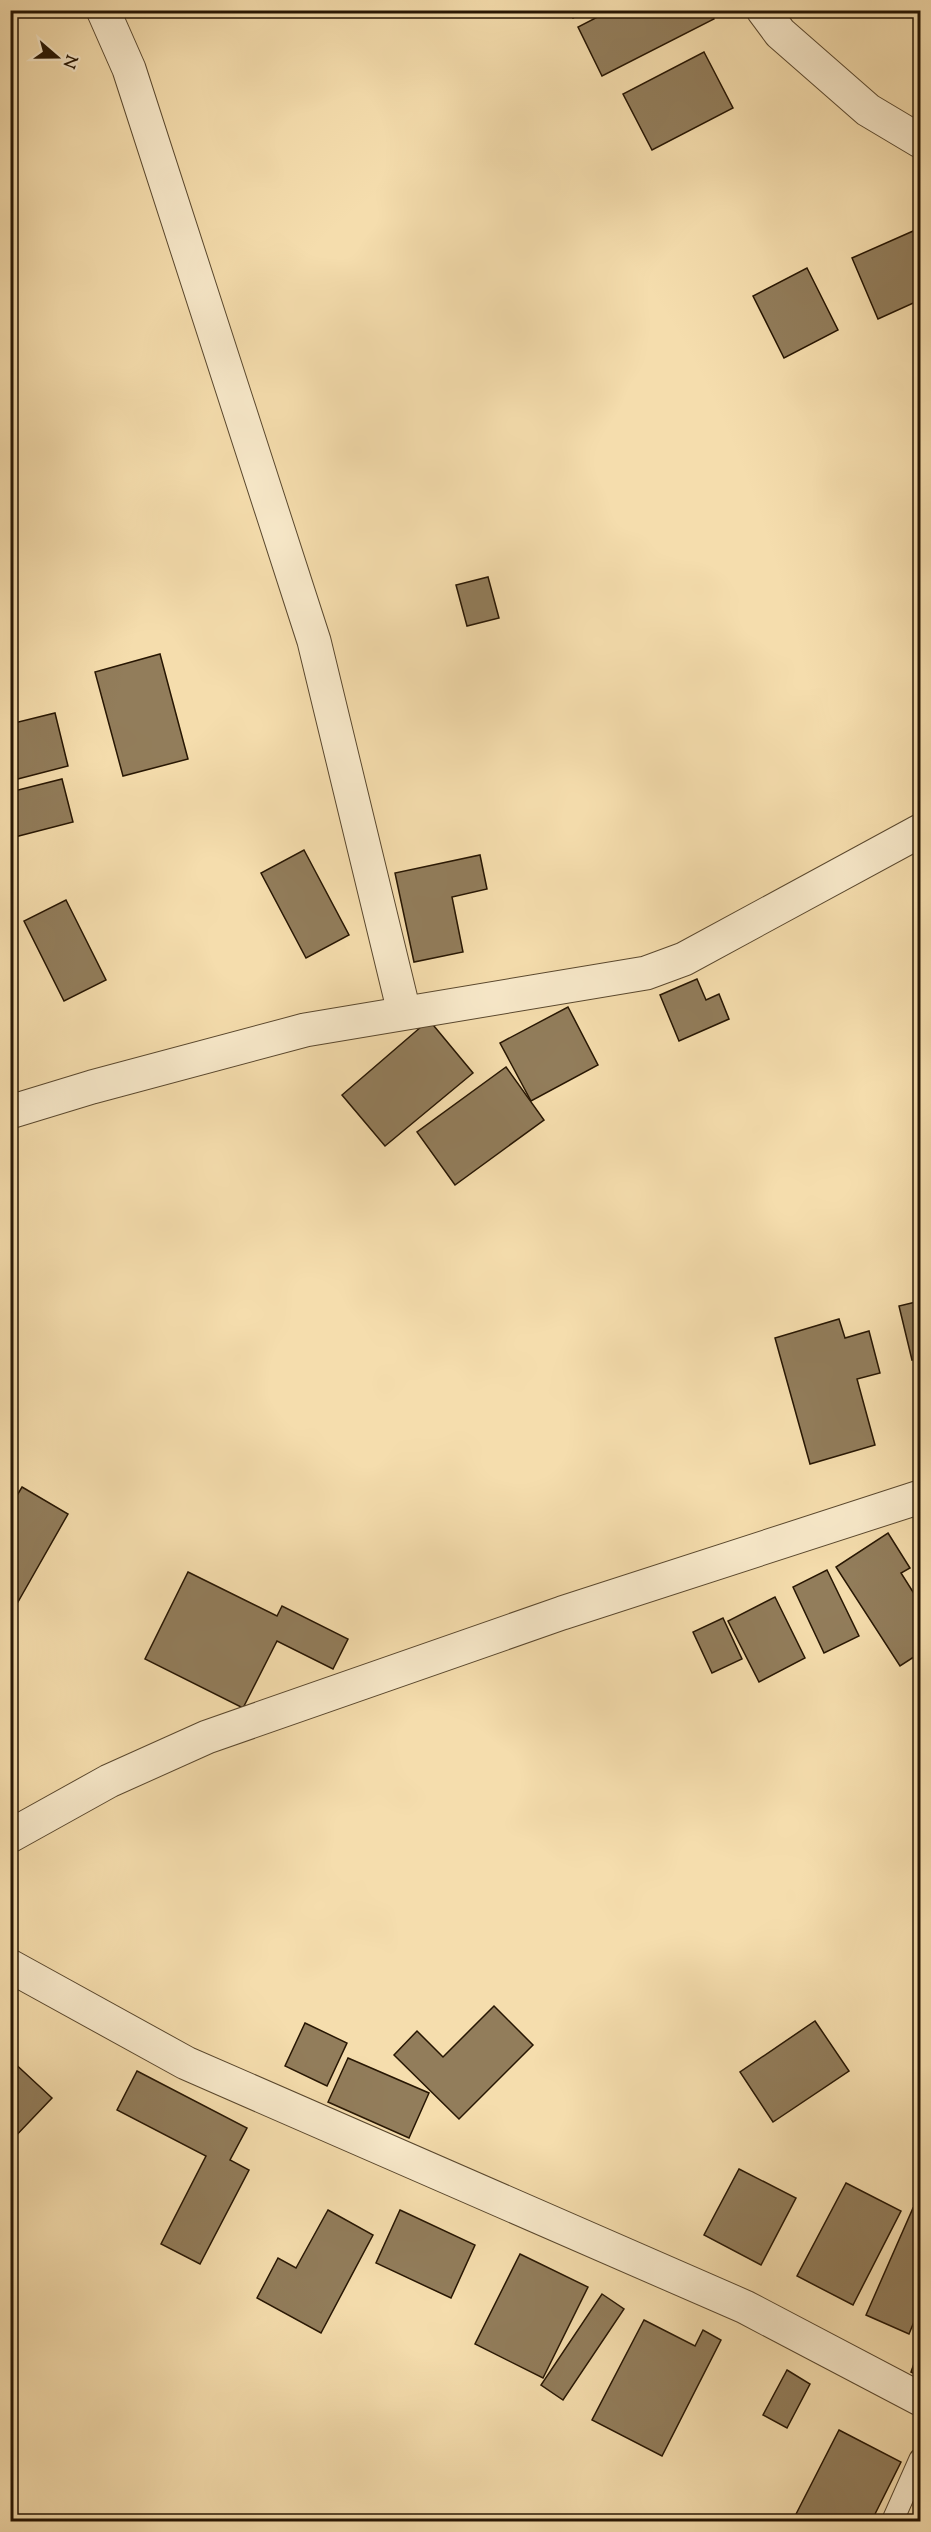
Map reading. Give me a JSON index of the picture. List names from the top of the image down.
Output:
{
  "north": "right"
}
